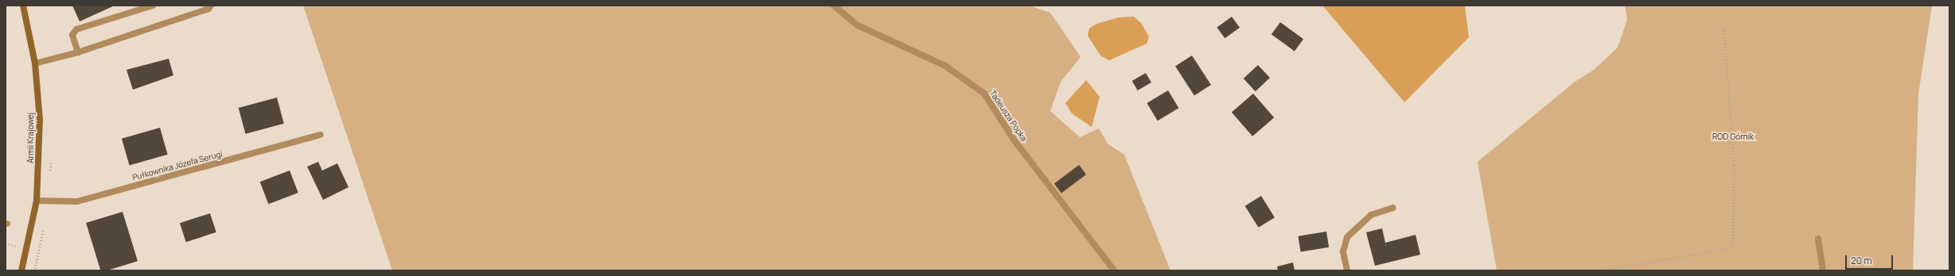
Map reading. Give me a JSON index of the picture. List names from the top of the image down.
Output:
{
  "streets": {
    "main road": ["Armii Krajowej"],
    "street": ["Tadeusza Popka", "Pułkownika Józefa Serugi"]
  },
  "crossings": [
    ["Armii Krajowej", "Pułkownika Józefa Serugi"]
  ],
  "parks": ["ROD Górnik"],
  "scale_bar": "20 m"
}
